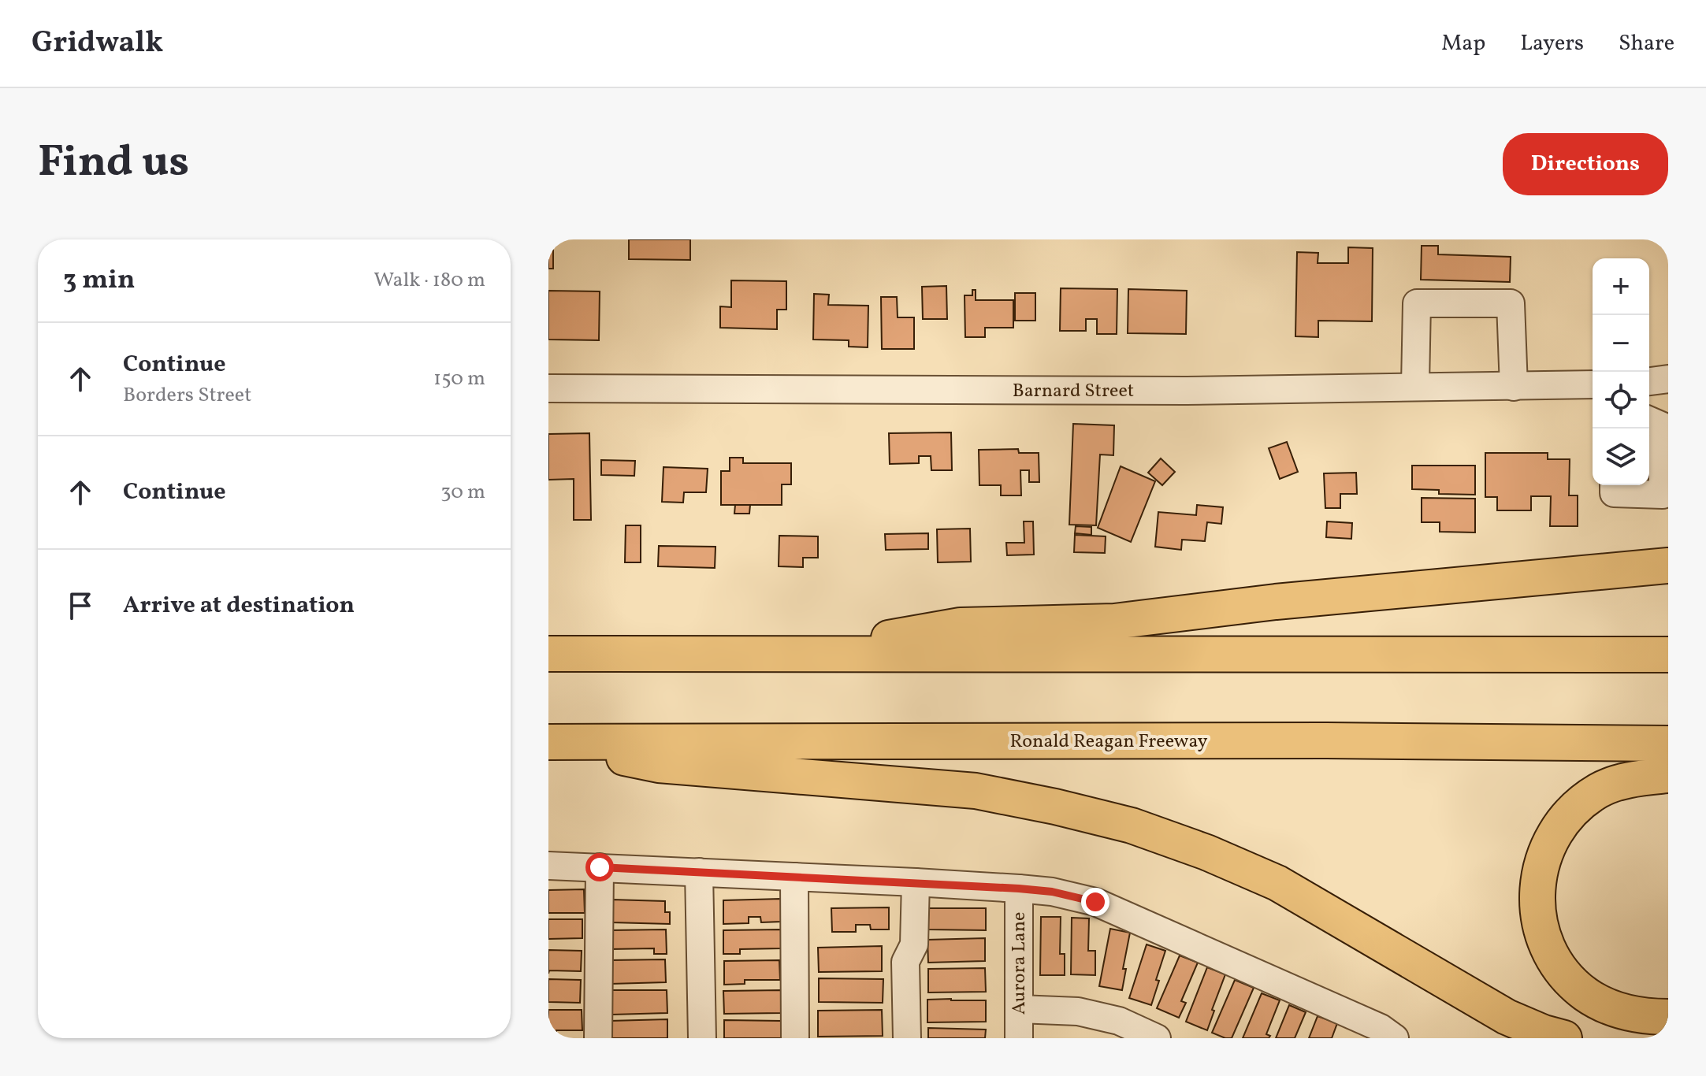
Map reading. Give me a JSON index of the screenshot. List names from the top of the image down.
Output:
{
  "streets": {
    "highway": ["Ronald Reagan Freeway"],
    "street": ["Barnard Street", "Aurora Lane"]
  },
  "page": {
    "header": "Gridwalk",
    "nav": ["Map", "Layers", "Share"],
    "title": "Find us",
    "buttons": "Directions",
    "heading": ["3 min", "Walk · 180 m"],
    "map_buttons": ["+", "−"],
    "list": [
      ["Continue", "Borders Street", "150 m"],
      ["Continue", "30 m"],
      "Arrive at destination"
    ]
  }
}
